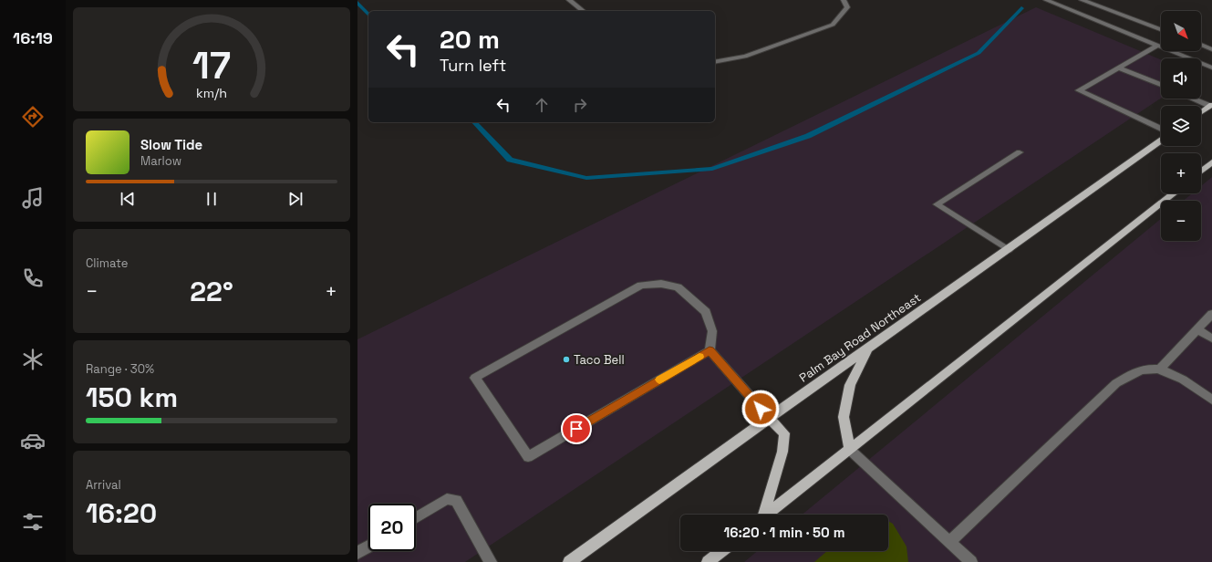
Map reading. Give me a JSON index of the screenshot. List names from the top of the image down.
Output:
{
  "streets": {
    "main road": ["Palm Bay Road Northeast"]
  },
  "places": ["Taco Bell"],
  "north": "bottom right",
  "page": {
    "tabs": "16:19",
    "map_buttons": ["+", "−"],
    "turn": ["20 m", "Turn left"],
    "song": ["Slow Tide", "Marlow"],
    "tile": [
      "Climate",
      ["Range · 30%", "150 km"],
      ["Arrival", "16:20"]
    ],
    "heat": ["−", "22°", "+"],
    "limit": "20",
    "trip": "16:20 · 1 min · 50 m",
    "gauge": ["17", "km/h"]
  }
}
